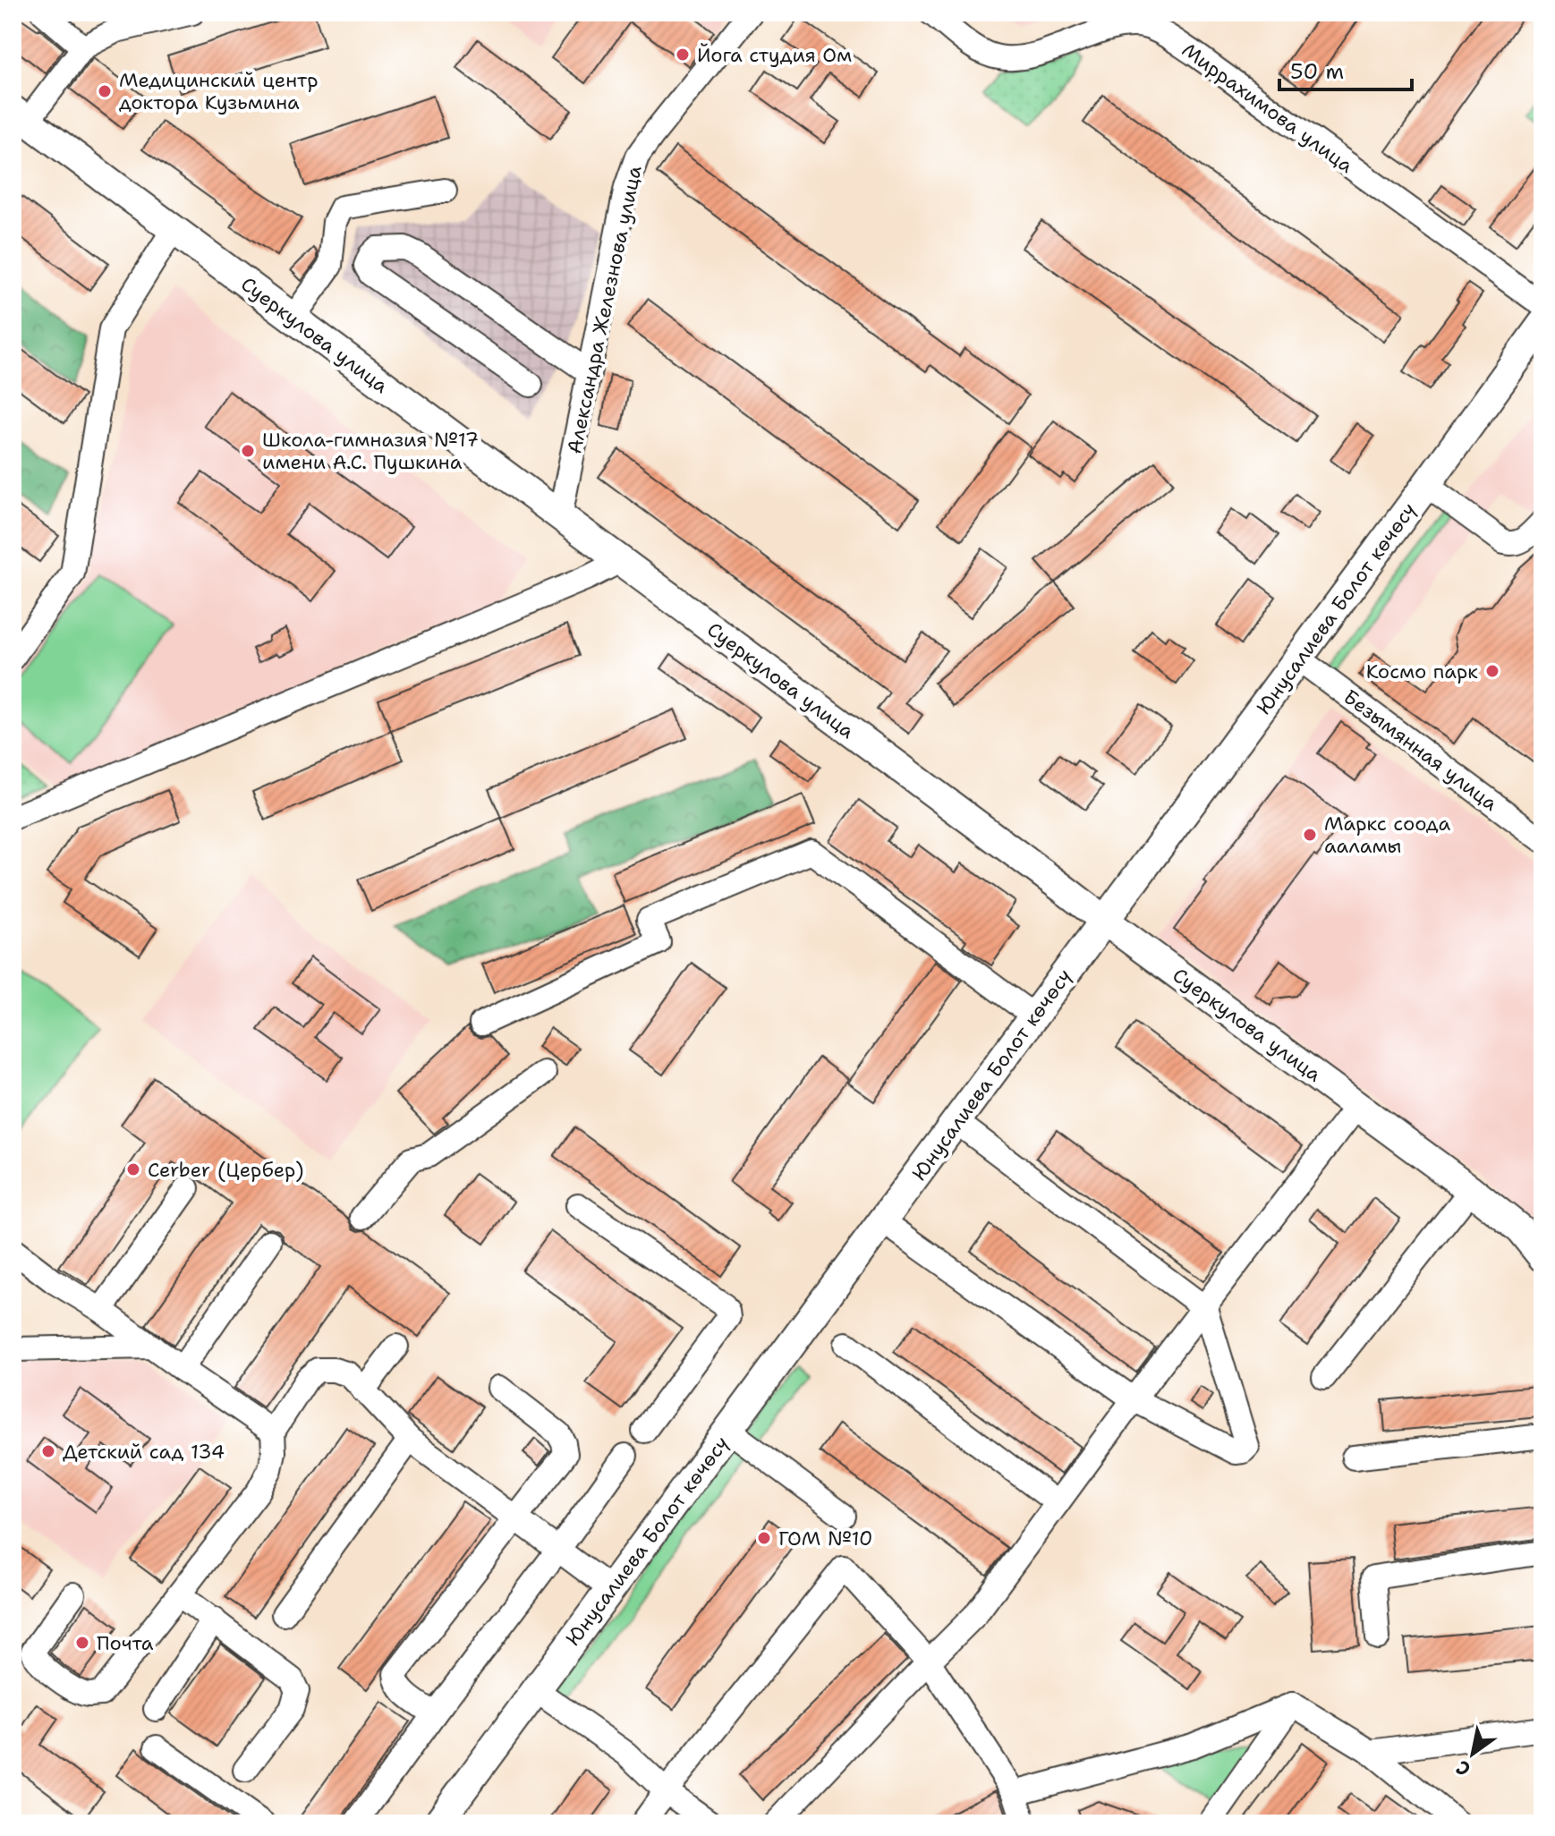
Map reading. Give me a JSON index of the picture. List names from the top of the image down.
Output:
{
  "streets": {
    "main road": ["Суеркулова улица", "Юнусалиева Болот көчөсү"],
    "street": ["Миррахимова улица", "Александра Железнова улица", "Безымянная улица"]
  },
  "crossings": [
    ["Александра Железнова улица", "Суеркулова улица"],
    ["Суеркулова улица", "Юнусалиева Болот көчөсү"],
    ["Юнусалиева Болот көчөсү", "Безымянная улица"]
  ],
  "places": [
    "Йога студия Ом",
    "Медицинский центр доктора Кузьмина",
    "Школа-гимназия №17 имени А.С. Пушкина",
    "Космо парк",
    "Маркс соода ааламы",
    "Cerber (Цербер)",
    "Детский сад 134",
    "ГОМ №10",
    "Почта"
  ],
  "scale_bar": "50 m",
  "north": "bottom left"
}
